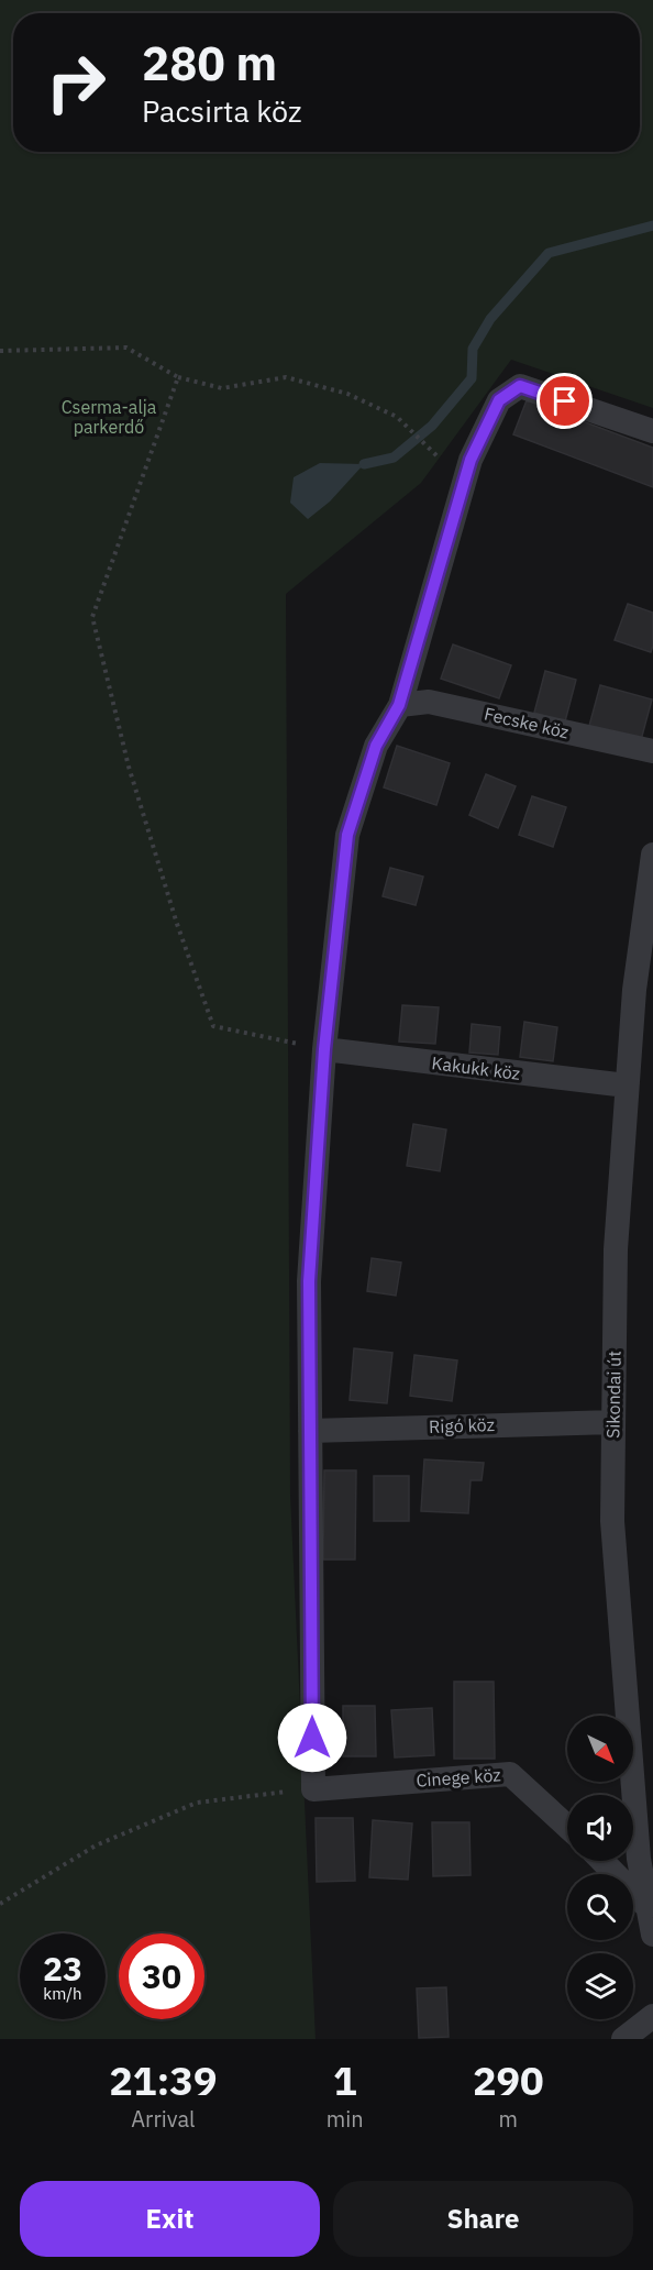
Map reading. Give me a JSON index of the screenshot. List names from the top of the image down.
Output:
{
  "streets": {
    "street": [
      "Fecske köz",
      "Kakukk köz",
      "Sikondai út",
      "Rigó köz",
      "Cinege köz"
    ]
  },
  "crossings": [
    ["Kakukk köz", "Sikondai út"],
    ["Sikondai út", "Rigó köz"]
  ],
  "parks": ["Cserma-alja parkerdő"],
  "north": "bottom right",
  "page": {
    "turn": ["280 m", "Pacsirta köz"],
    "speed": "23 km/h",
    "limit": "30",
    "eta": [
      "21:39",
      "Arrival",
      "1",
      "min",
      "290",
      "m"
    ],
    "buttons": ["Exit", "Share"]
  }
}
